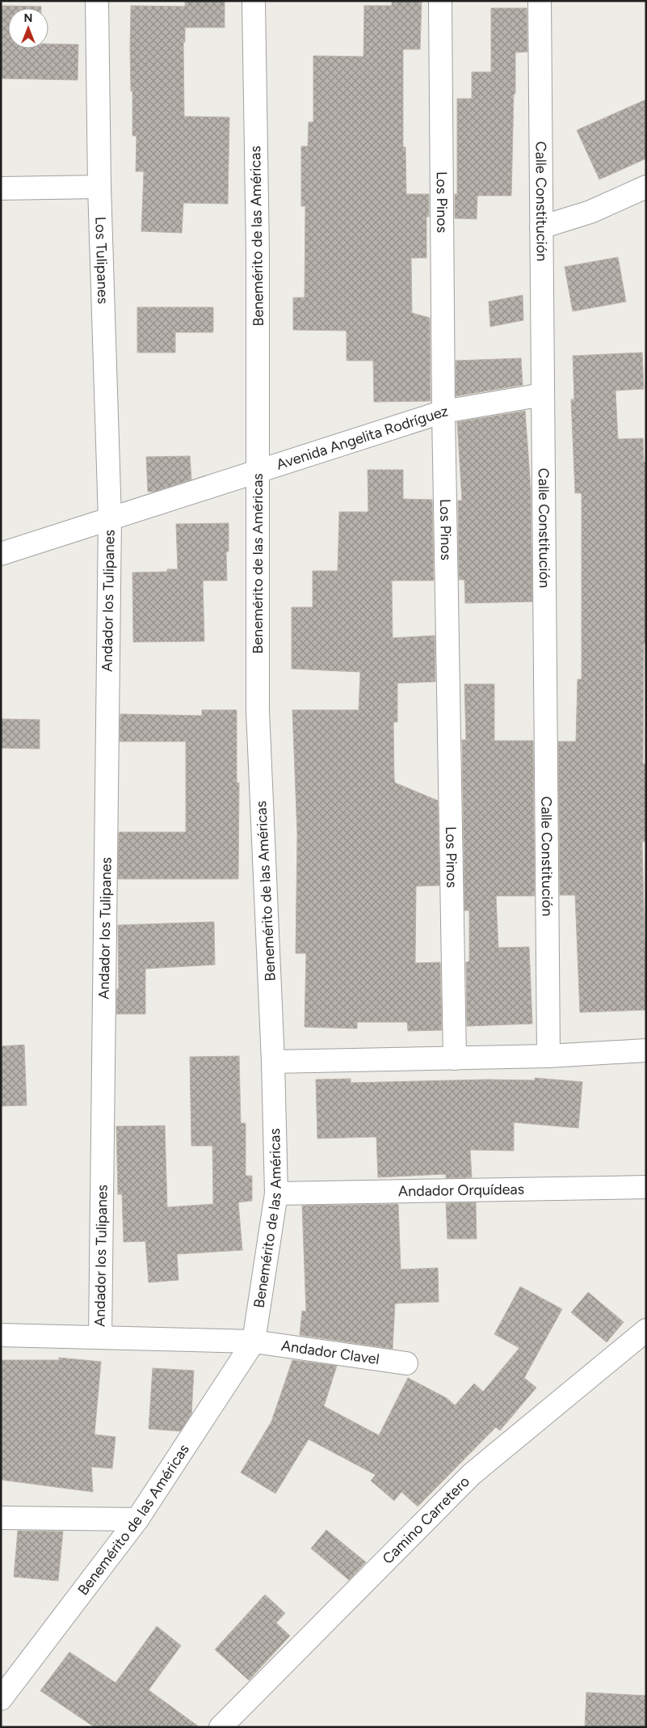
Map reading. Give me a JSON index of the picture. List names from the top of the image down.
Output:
{
  "streets": {
    "street": [
      "Calle Constitución",
      "Los Pinos",
      "Benemérito de las Américas",
      "Los Tulipanes",
      "Avenida Angelita Rodríguez",
      "Andador los Tulipanes",
      "Andador Orquídeas",
      "Andador Clavel",
      "Camino Carretero"
    ]
  },
  "crossings": [
    ["Calle Constitución", "Avenida Angelita Rodríguez"],
    ["Los Pinos", "Avenida Angelita Rodríguez"],
    ["Benemérito de las Américas", "Avenida Angelita Rodríguez"],
    ["Benemérito de las Américas", "Andador Orquídeas"],
    ["Benemérito de las Américas", "Andador Clavel"],
    ["Los Tulipanes", "Avenida Angelita Rodríguez"],
    ["Los Tulipanes", "Andador los Tulipanes"],
    ["Avenida Angelita Rodríguez", "Andador los Tulipanes"],
    ["Andador los Tulipanes", "Andador Clavel"]
  ],
  "north": "top"
}
